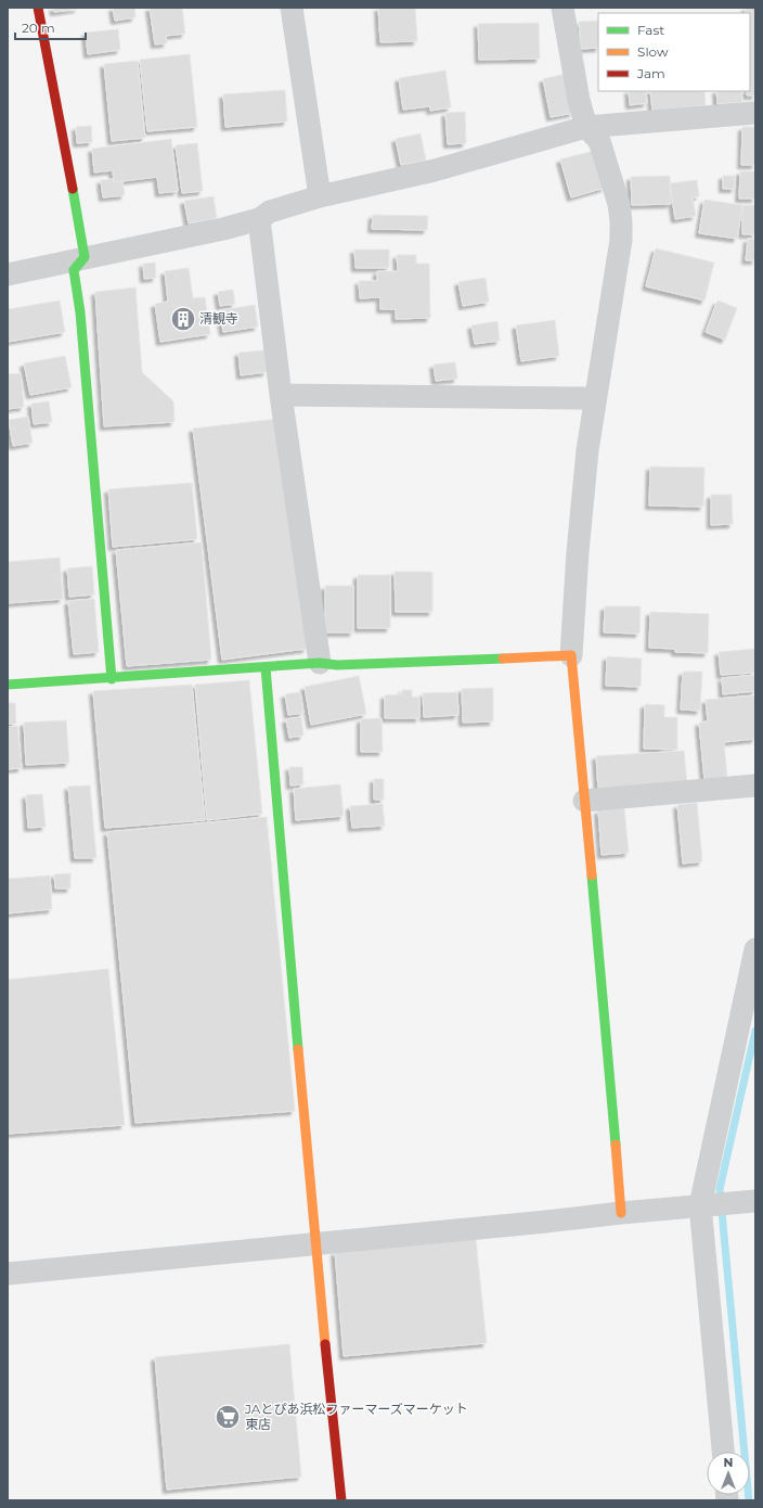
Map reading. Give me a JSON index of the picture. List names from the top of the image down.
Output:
{
  "places": {
    "building": ["清観寺"],
    "supermarket": ["JAとぴあ浜松ファーマーズマーケット 東店"]
  },
  "legend": ["Fast", "Slow", "Jam"],
  "scale_bar": "20 m",
  "north": "top"
}
